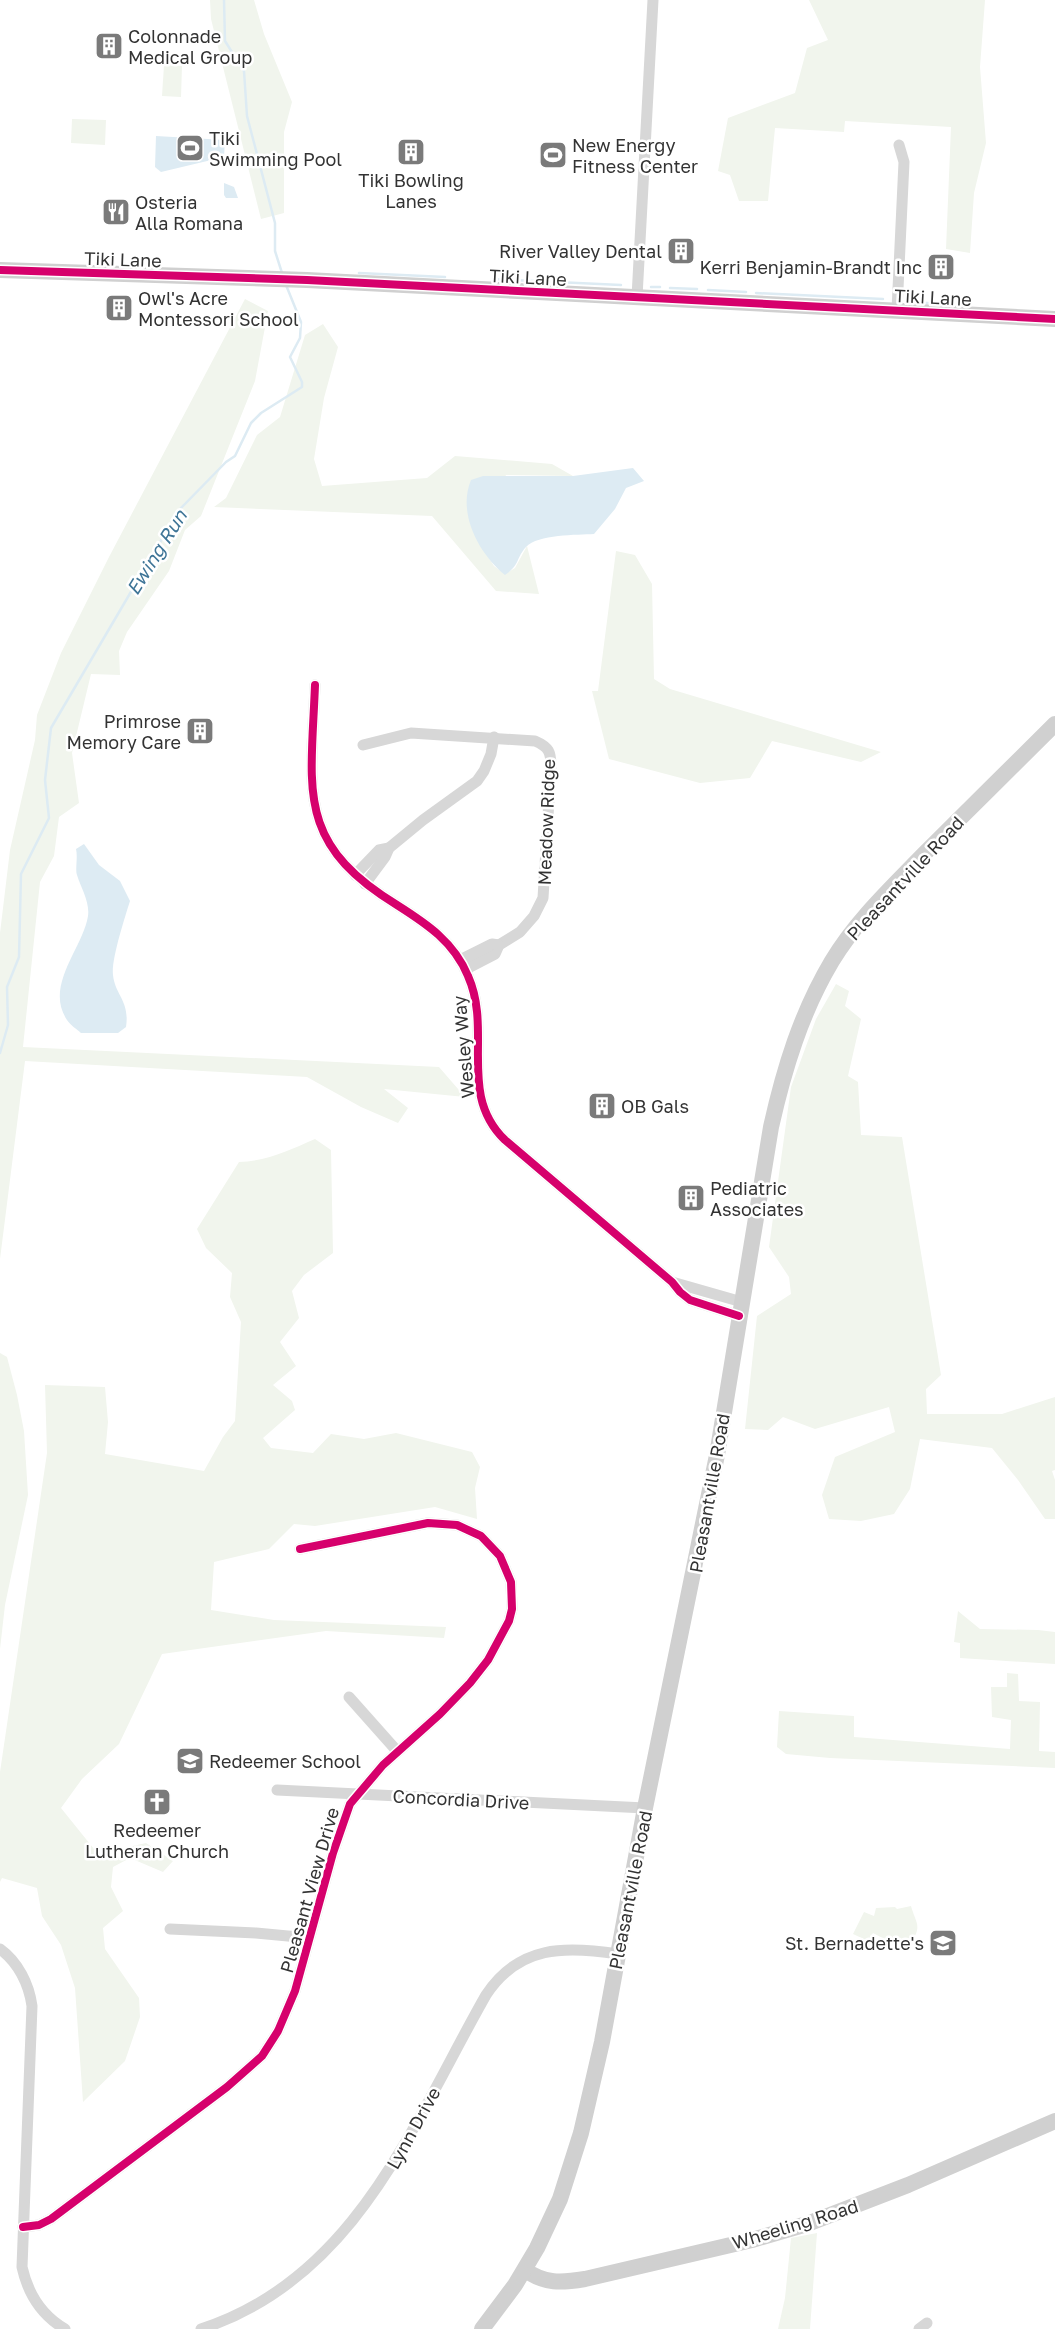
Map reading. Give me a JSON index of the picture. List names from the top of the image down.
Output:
{
  "streets": {
    "main road": ["Tiki Lane", "Pleasantville Road", "Wheeling Road"],
    "street": [
      "Meadow Ridge",
      "Wesley Way",
      "Concordia Drive",
      "Pleasant View Drive",
      "Lynn Drive"
    ]
  },
  "crossings": [
    ["Meadow Ridge", "Wesley Way"],
    ["Pleasantville Road", "Wesley Way"],
    ["Pleasantville Road", "Concordia Drive"],
    ["Pleasantville Road", "Lynn Drive"],
    ["Pleasantville Road", "Wheeling Road"],
    ["Concordia Drive", "Pleasant View Drive"]
  ],
  "water": ["Ewing Run"],
  "places": {
    "building": [
      "Colonnade Medical Group",
      "Tiki Bowling Lanes",
      "River Valley Dental",
      "Kerri Benjamin-Brandt Inc",
      "Owl's Acre Montessori School",
      "Primrose Memory Care",
      "OB Gals",
      "Pediatric Associates"
    ],
    "sports": ["Tiki Swimming Pool", "New Energy Fitness Center"],
    "restaurant": ["Osteria Alla Romana"],
    "school or university": ["Redeemer School", "St. Bernadette's"],
    "church": ["Redeemer Lutheran Church"]
  }
}
